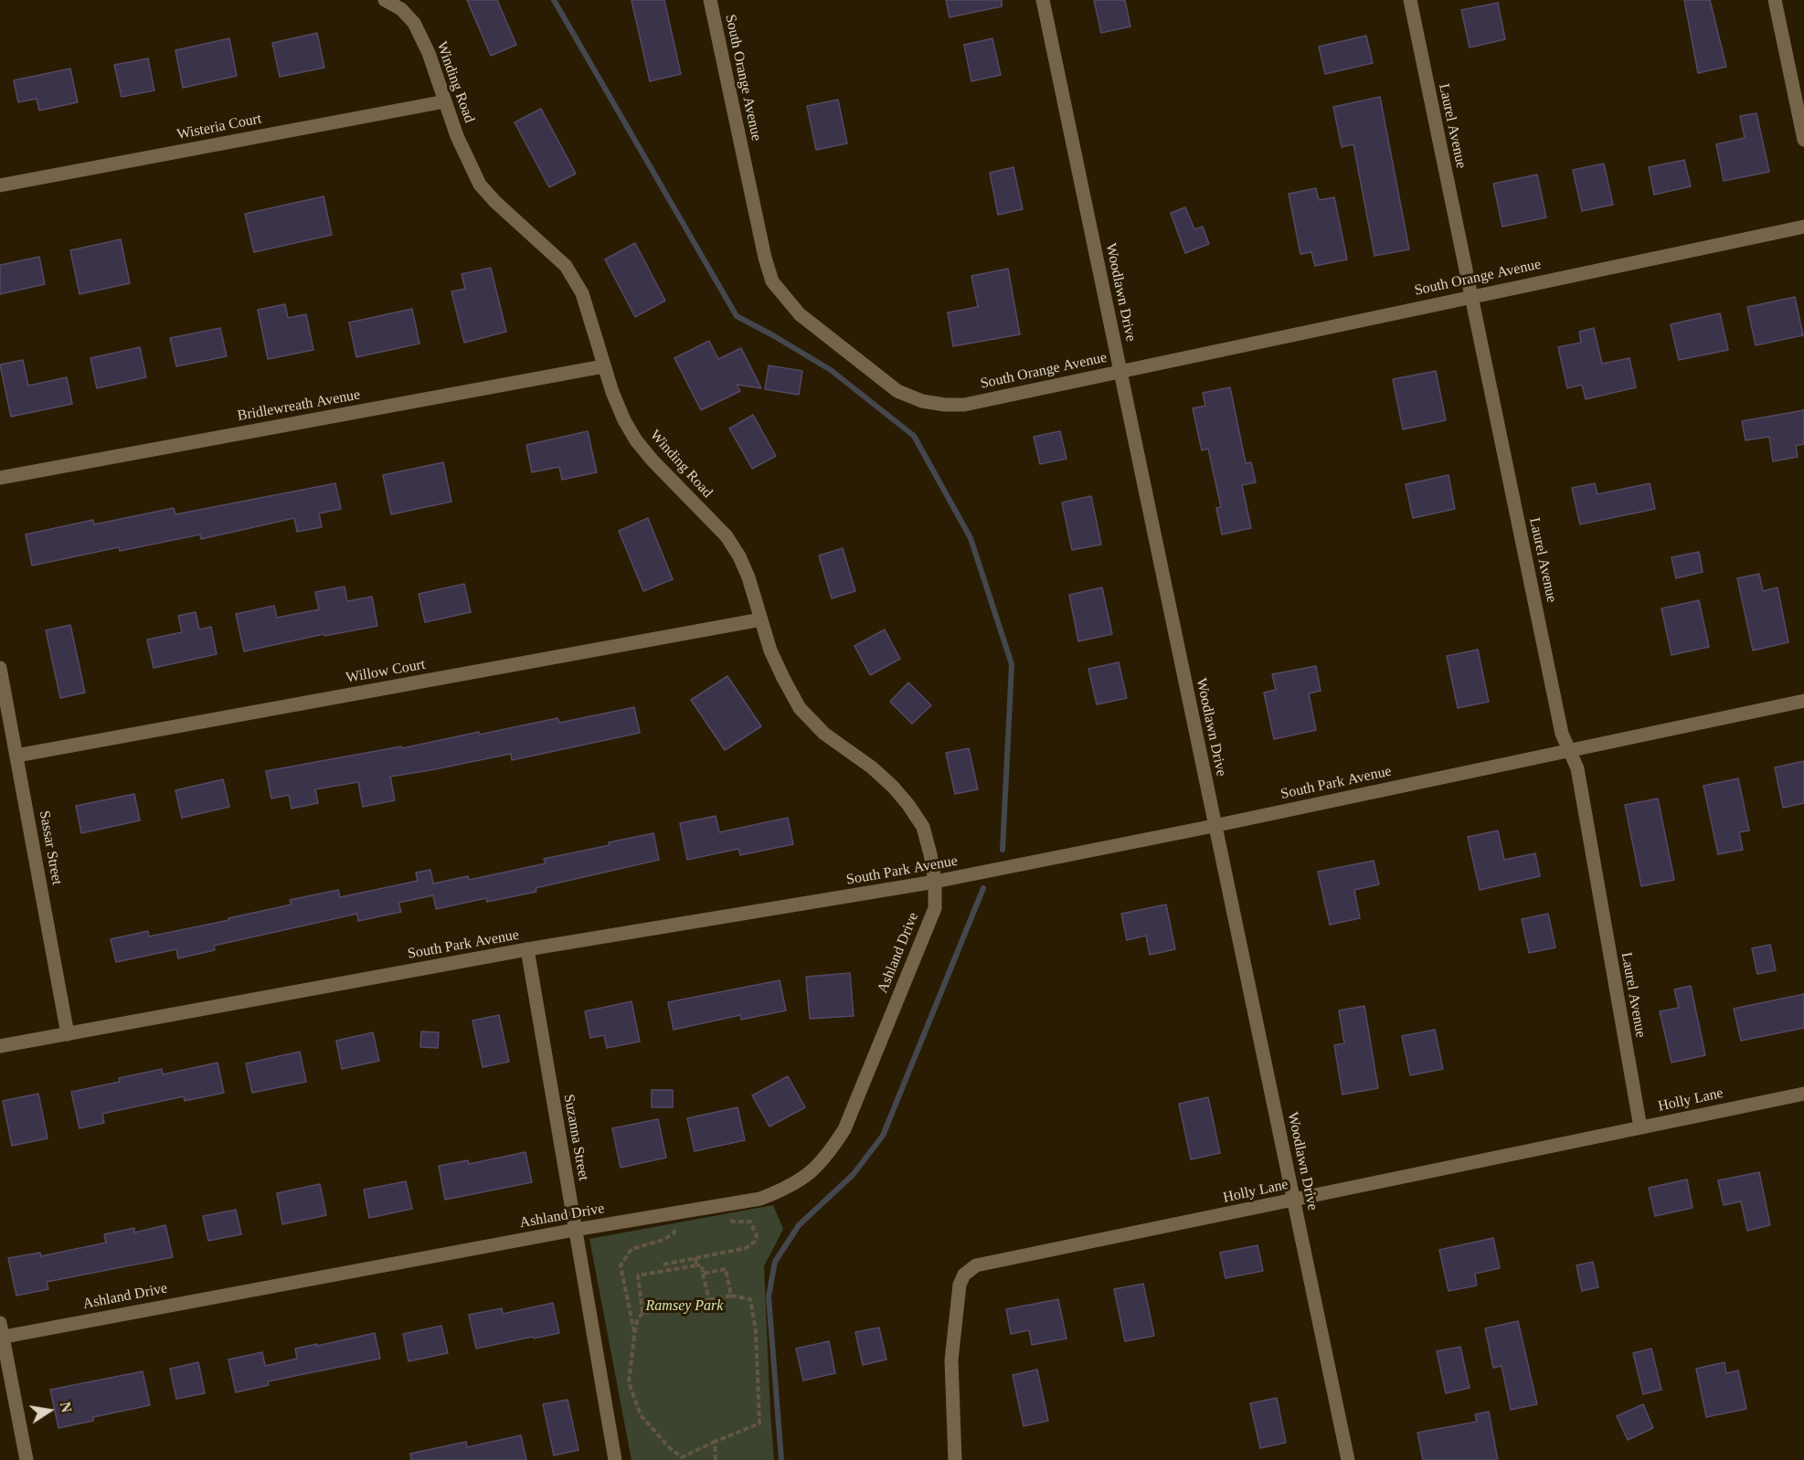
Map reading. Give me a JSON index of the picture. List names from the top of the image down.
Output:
{
  "streets": {
    "street": [
      "South Orange Avenue",
      "Winding Road",
      "Laurel Avenue",
      "Wisteria Court",
      "Woodlawn Drive",
      "Bridlewreath Avenue",
      "Willow Court",
      "South Park Avenue",
      "Sassar Street",
      "Ashland Drive",
      "Holly Lane",
      "Suzanna Street"
    ]
  },
  "crossings": [
    ["South Orange Avenue", "Laurel Avenue"],
    ["South Orange Avenue", "Woodlawn Drive"],
    ["Winding Road", "Wisteria Court"],
    ["Winding Road", "Bridlewreath Avenue"],
    ["Winding Road", "Willow Court"],
    ["Winding Road", "South Park Avenue"],
    ["Winding Road", "Ashland Drive"],
    ["Laurel Avenue", "South Park Avenue"],
    ["Laurel Avenue", "Holly Lane"],
    ["Woodlawn Drive", "South Park Avenue"],
    ["Woodlawn Drive", "Holly Lane"],
    ["Willow Court", "Sassar Street"],
    ["South Park Avenue", "Sassar Street"],
    ["South Park Avenue", "Ashland Drive"],
    ["South Park Avenue", "Suzanna Street"],
    ["Ashland Drive", "Suzanna Street"]
  ],
  "parks": ["Ramsey Park"],
  "north": "right"
}
